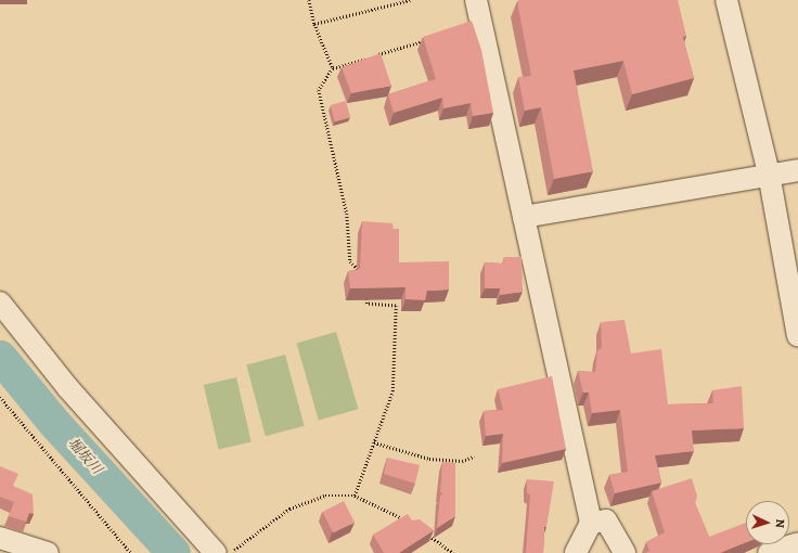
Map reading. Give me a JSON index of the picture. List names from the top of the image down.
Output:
{
  "water": ["堀坂川"],
  "north": "right"
}
